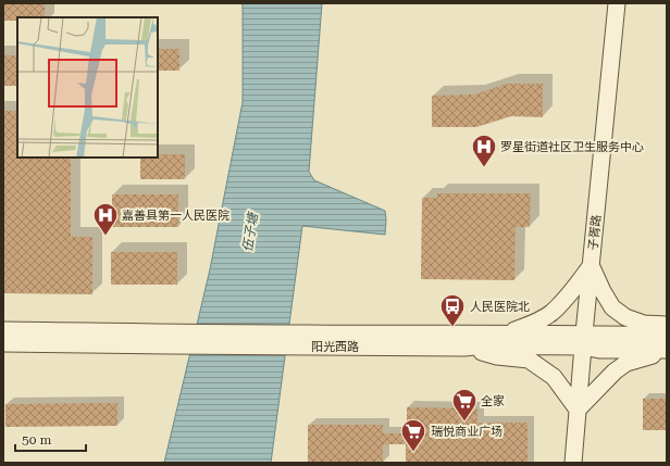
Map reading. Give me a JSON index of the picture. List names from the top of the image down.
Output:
{
  "streets": {
    "main road": ["子胥路", "阳光西路"]
  },
  "crossings": [
    ["子胥路", "阳光西路"]
  ],
  "water": ["伍子塘"],
  "places": {
    "hospital": ["罗星街道社区卫生服务中心", "嘉善县第一人民医院"],
    "bus stop": ["人民医院北"],
    "supermarket": ["全家", "瑞悦商业广场"]
  },
  "scale_bar": "50 m"
}
